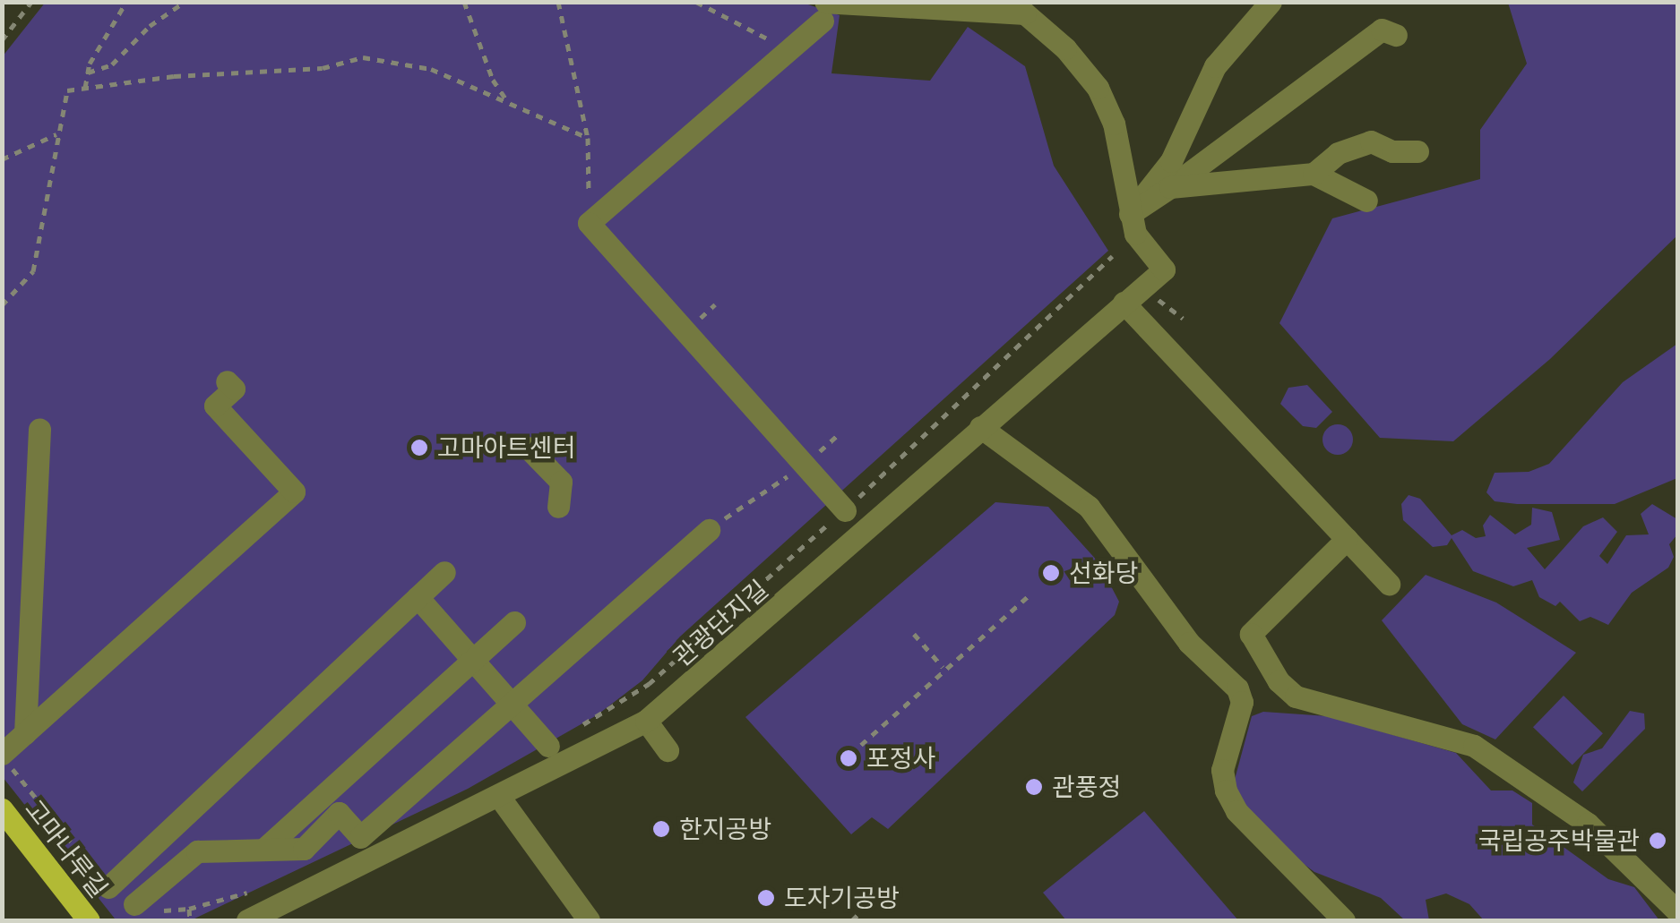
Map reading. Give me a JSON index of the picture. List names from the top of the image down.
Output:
{
  "streets": {
    "main road": ["고마나루길"],
    "street": ["관광단지길"]
  },
  "places": [
    "고마아트센터",
    "선화당",
    "포정사",
    "관풍정",
    "한지공방",
    "국립공주박물관",
    "도자기공방"
  ]
}
